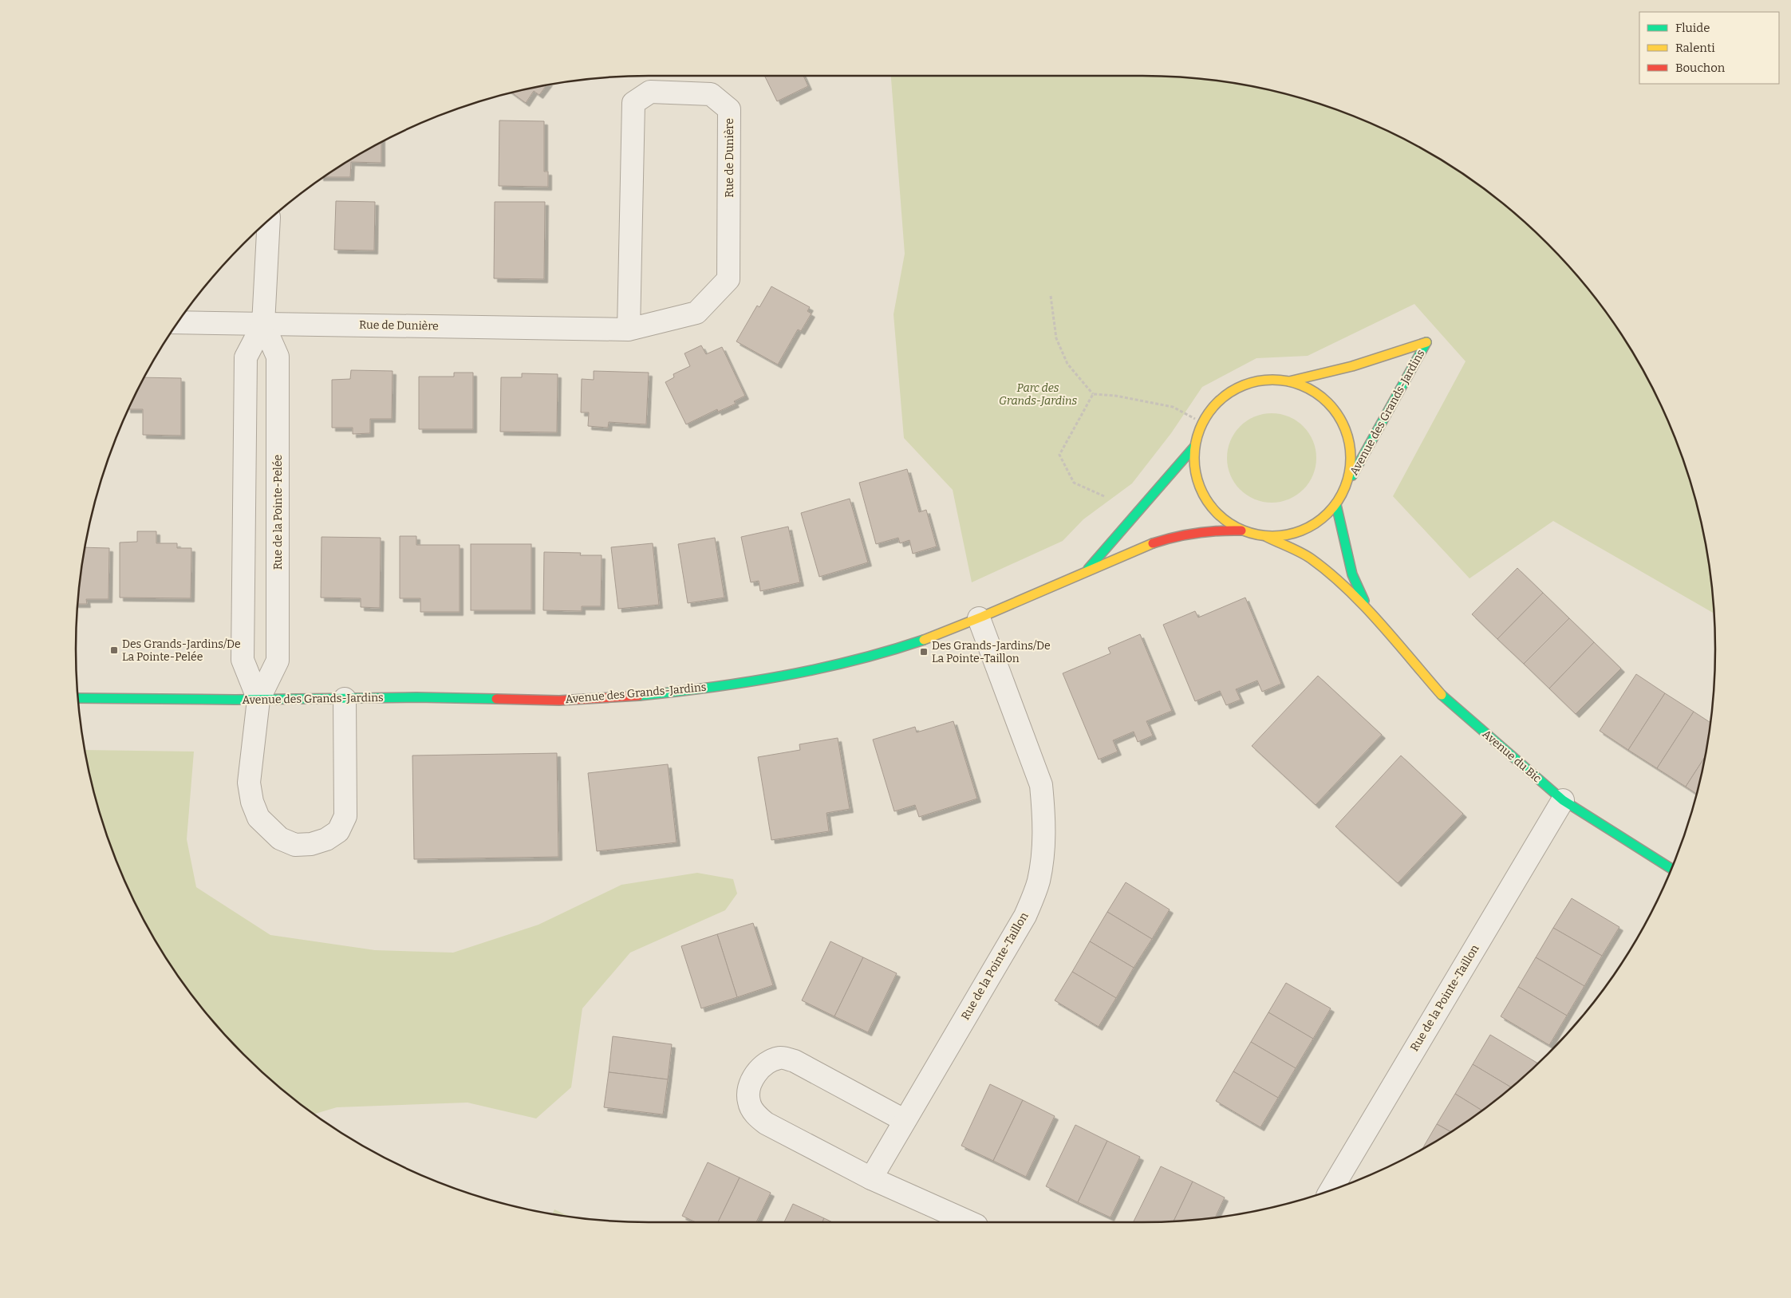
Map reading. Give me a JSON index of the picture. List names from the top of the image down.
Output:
{
  "streets": {
    "street": [
      "Rue de Dunière",
      "Avenue des Grands-Jardins",
      "Rue de la Pointe-Pelée",
      "Avenue du Bic",
      "Rue de la Pointe-Taillon"
    ]
  },
  "crossings": [
    ["Rue de Dunière", "Rue de la Pointe-Pelée"],
    ["Avenue des Grands-Jardins", "Rue de la Pointe-Pelée"],
    ["Avenue des Grands-Jardins", "Rue de la Pointe-Taillon"],
    ["Avenue du Bic", "Rue de la Pointe-Taillon"]
  ],
  "parks": ["Parc des Grands-Jardins"],
  "places": {
    "transit": ["Des Grands-Jardins/De La Pointe-Pelée", "Des Grands-Jardins/De La Pointe-Taillon"]
  },
  "legend": ["Fluide", "Ralenti", "Bouchon"]
}
